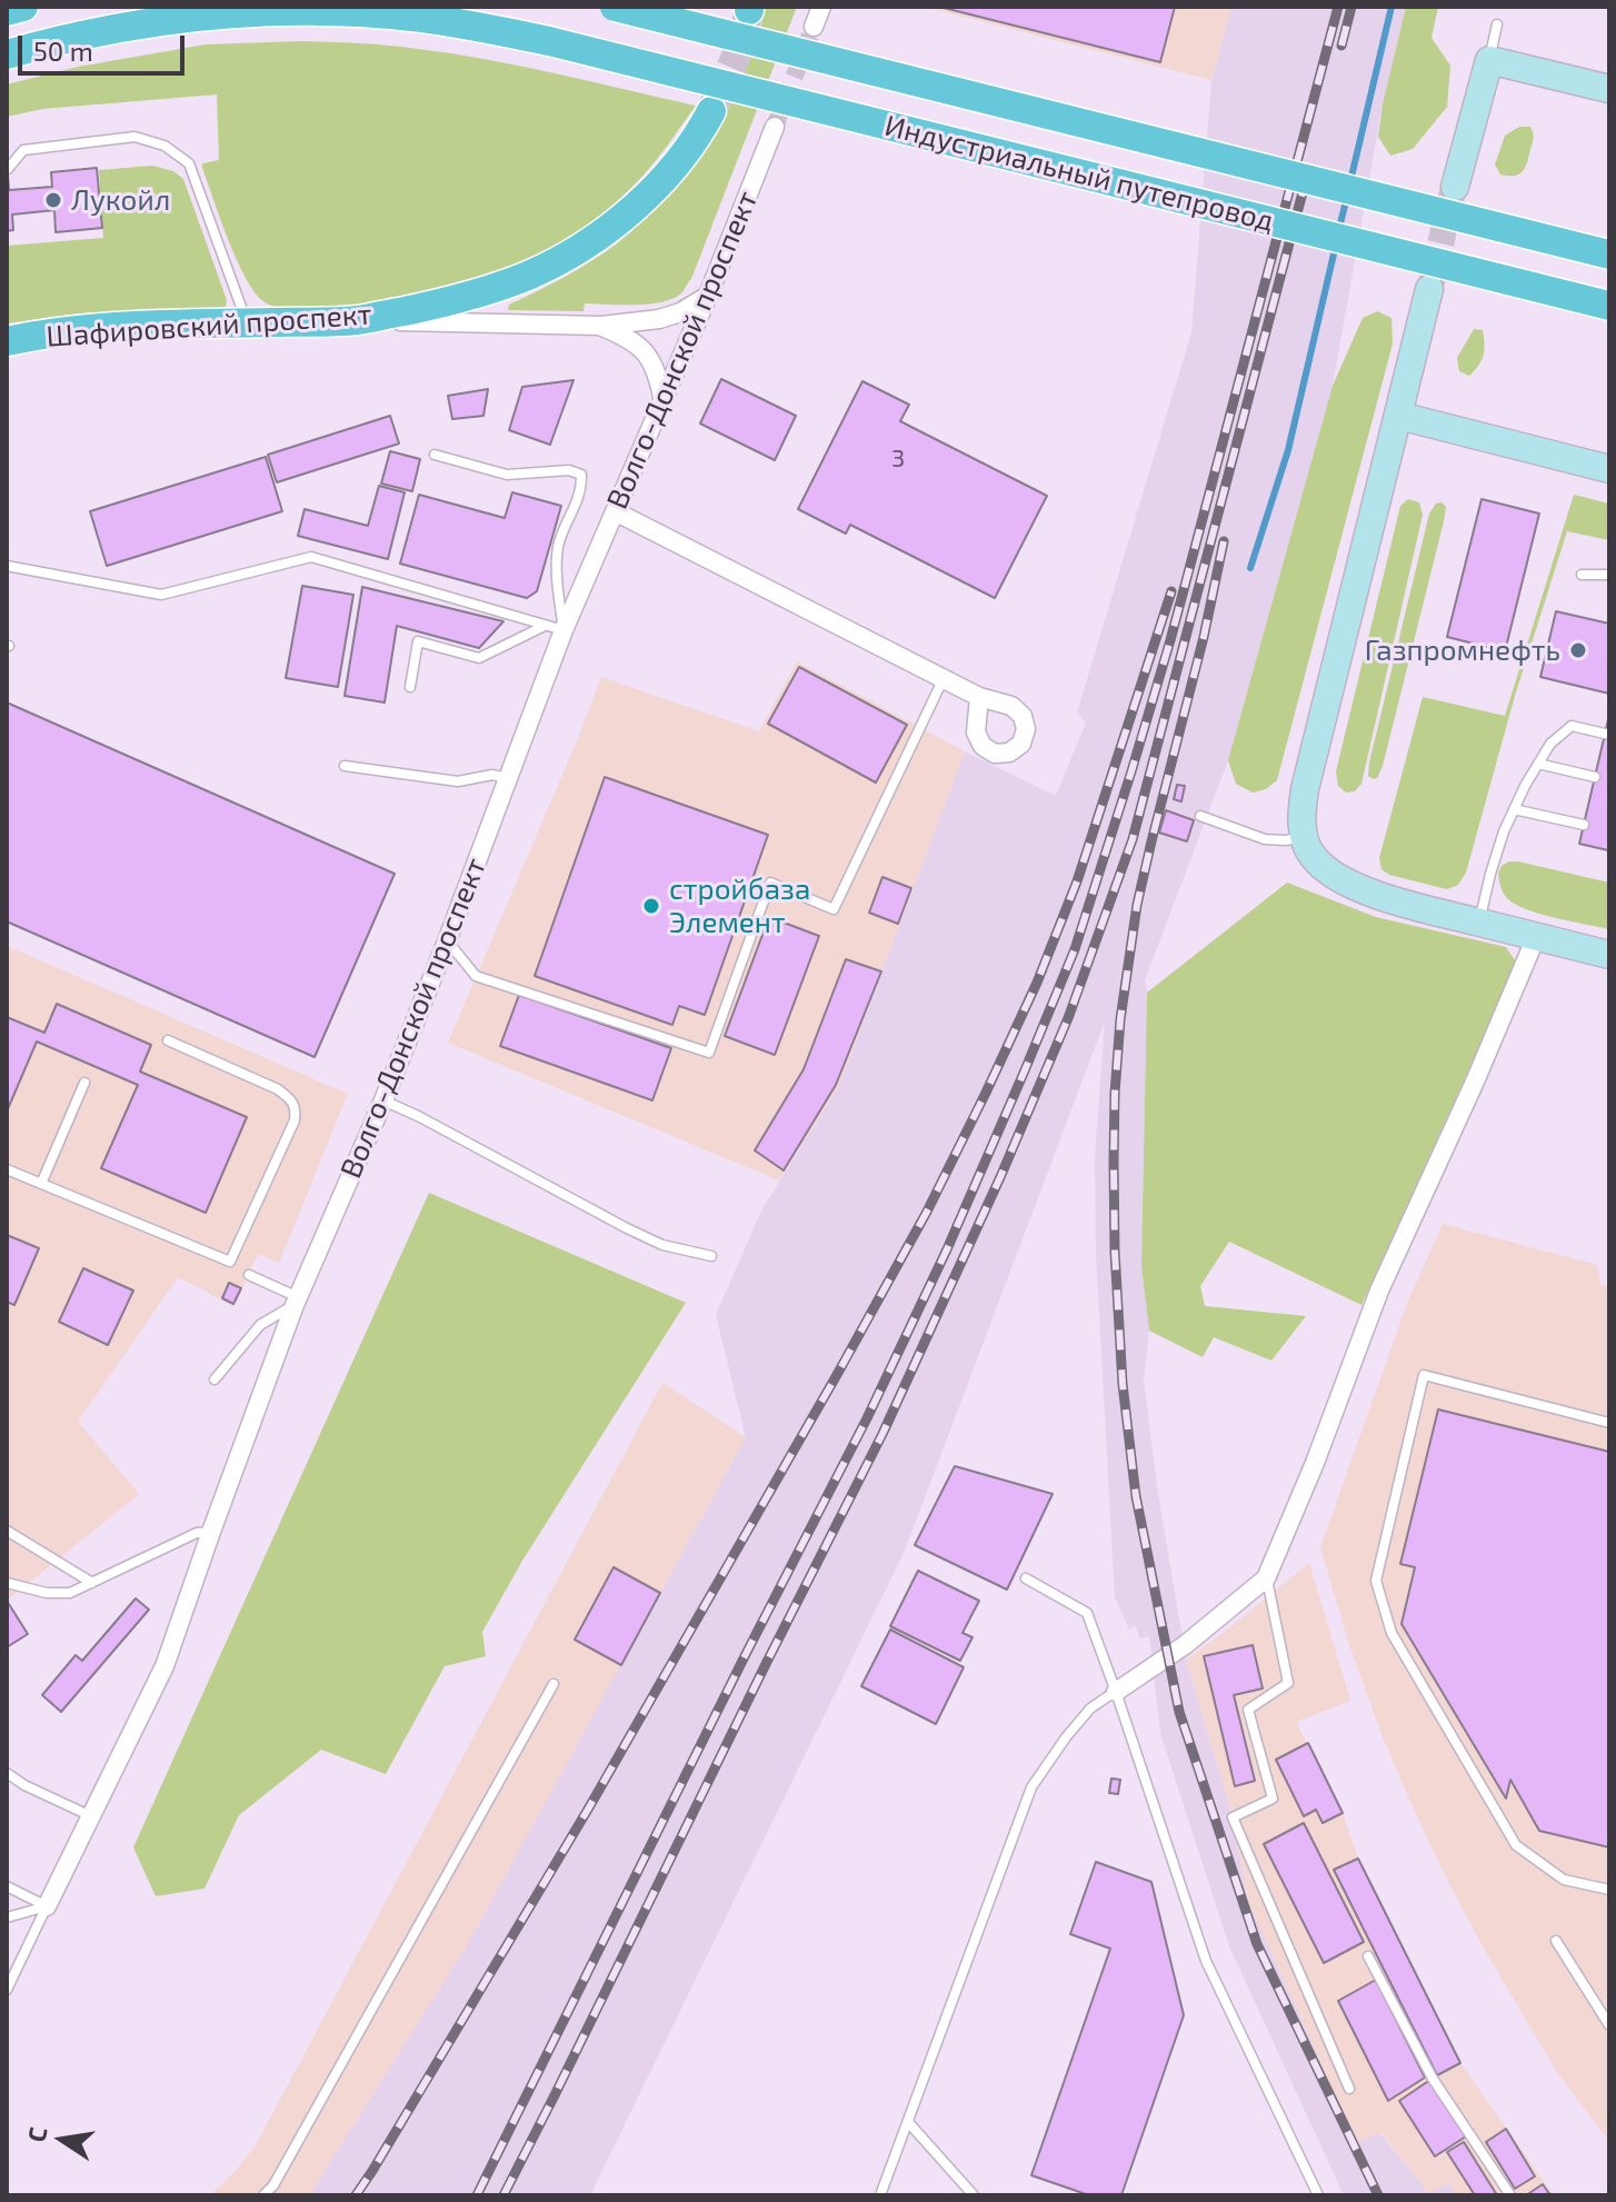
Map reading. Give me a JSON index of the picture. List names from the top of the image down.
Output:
{
  "streets": {
    "main road": ["Индустриальный путепровод", "Шафировский проспект"],
    "street": ["Волго-Донской проспект"]
  },
  "places": ["Лукойл", "Газпромнефть", "стройбаза Элемент"],
  "house_numbers": ["3"],
  "scale_bar": "50 m",
  "north": "left"
}
